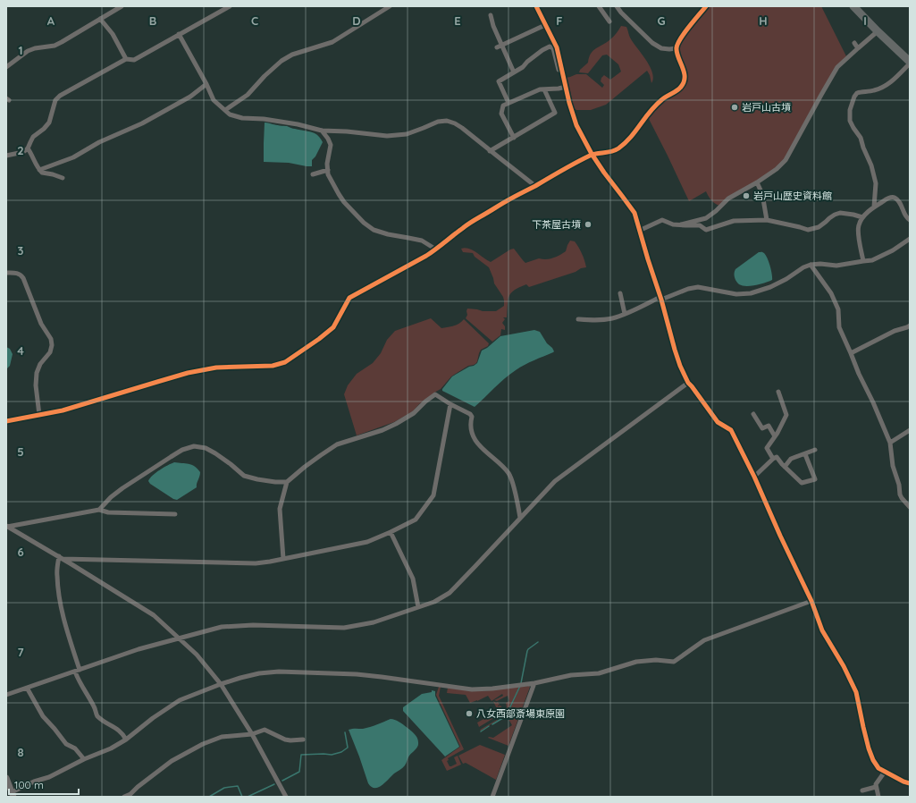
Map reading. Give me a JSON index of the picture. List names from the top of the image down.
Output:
{
  "places": [
    "岩戸山古墳",
    "岩戸山歴史資料館",
    "下茶屋古墳",
    "八女西部斎場東原園"
  ],
  "scale_bar": "100 m",
  "grid": {
    "columns": [
      "A",
      "B",
      "C",
      "D",
      "E",
      "F",
      "G",
      "H",
      "I"
    ],
    "rows": [
      "1",
      "2",
      "3",
      "4",
      "5",
      "6",
      "7",
      "8"
    ]
  }
}
